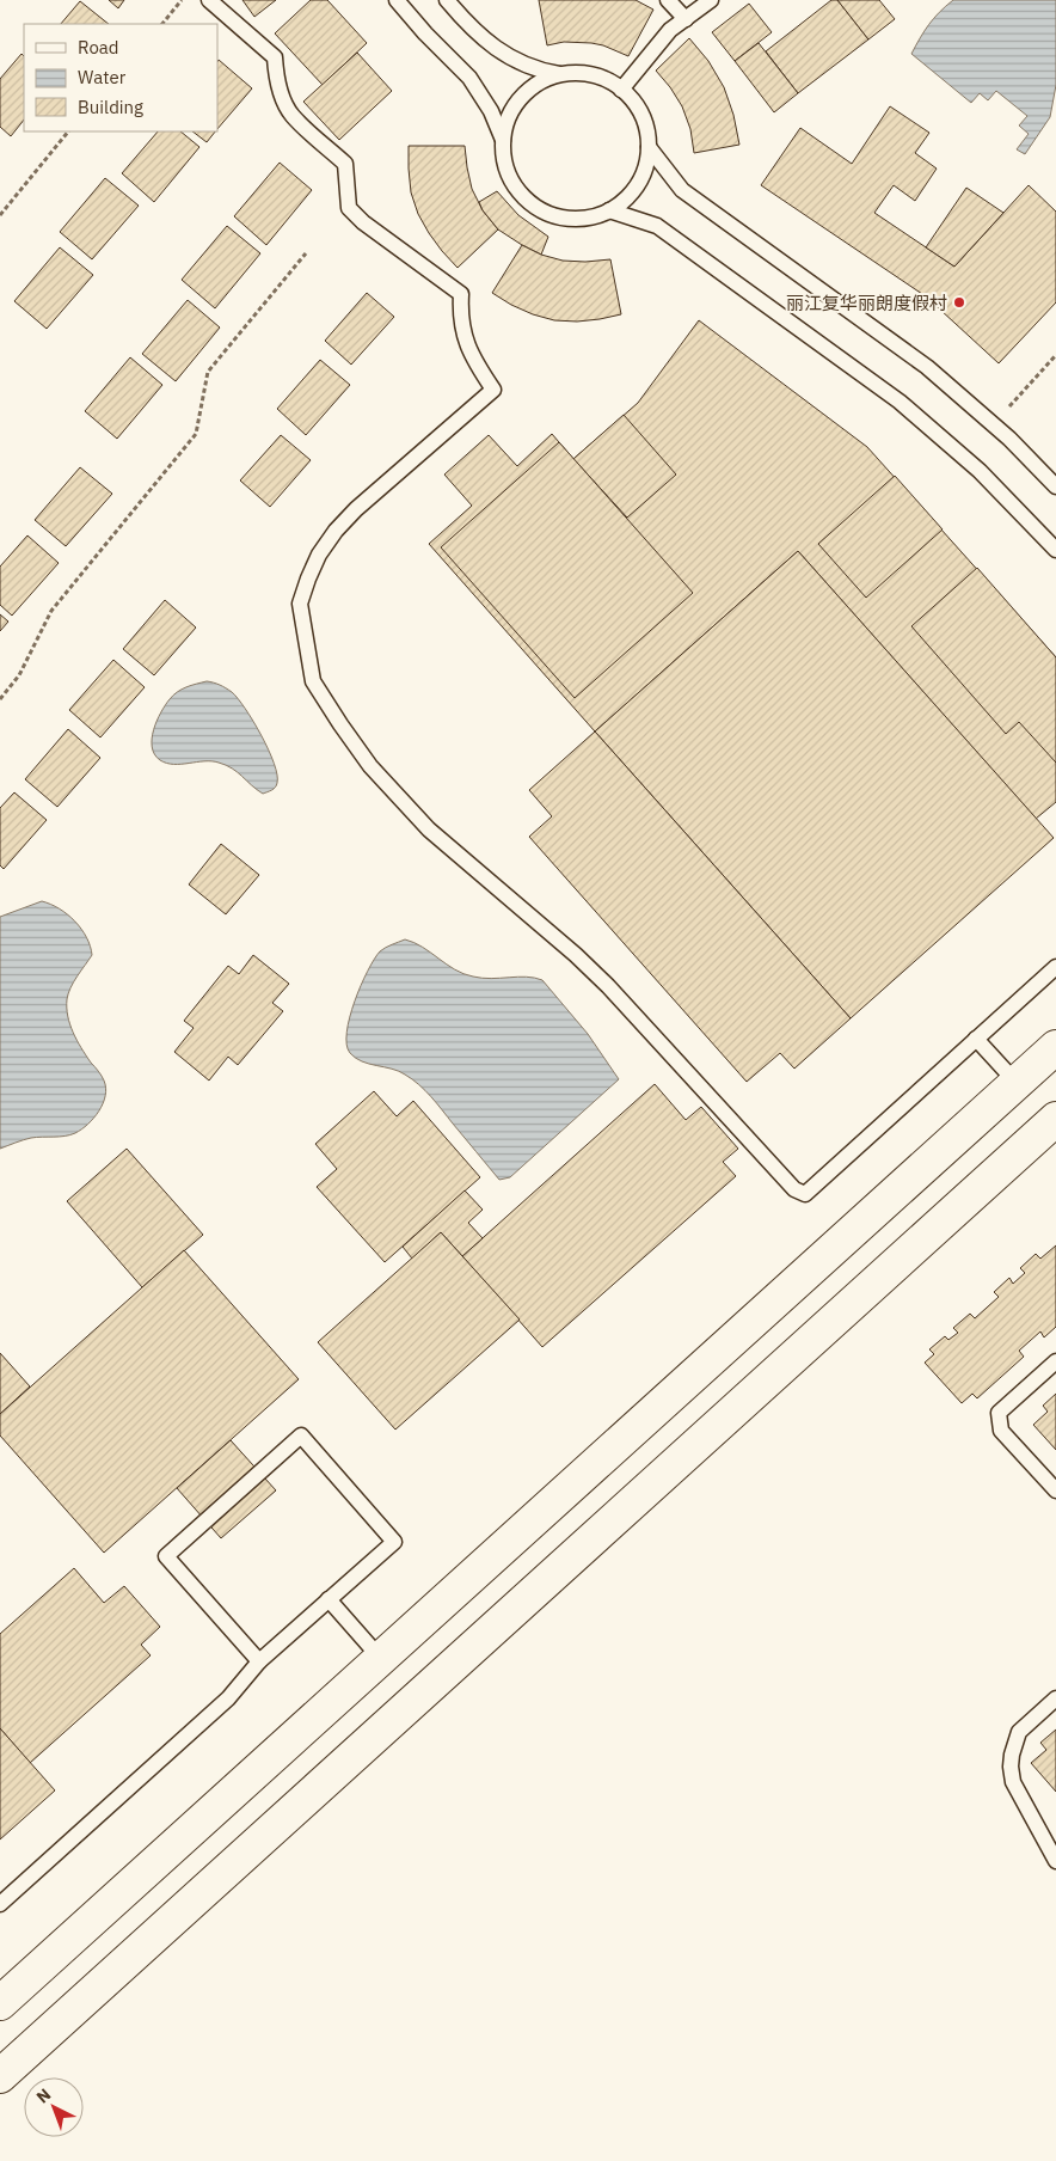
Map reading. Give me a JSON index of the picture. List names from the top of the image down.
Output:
{
  "places": ["丽江复华丽朗度假村"],
  "legend": ["Road", "Water", "Building"],
  "north": "top left"
}
